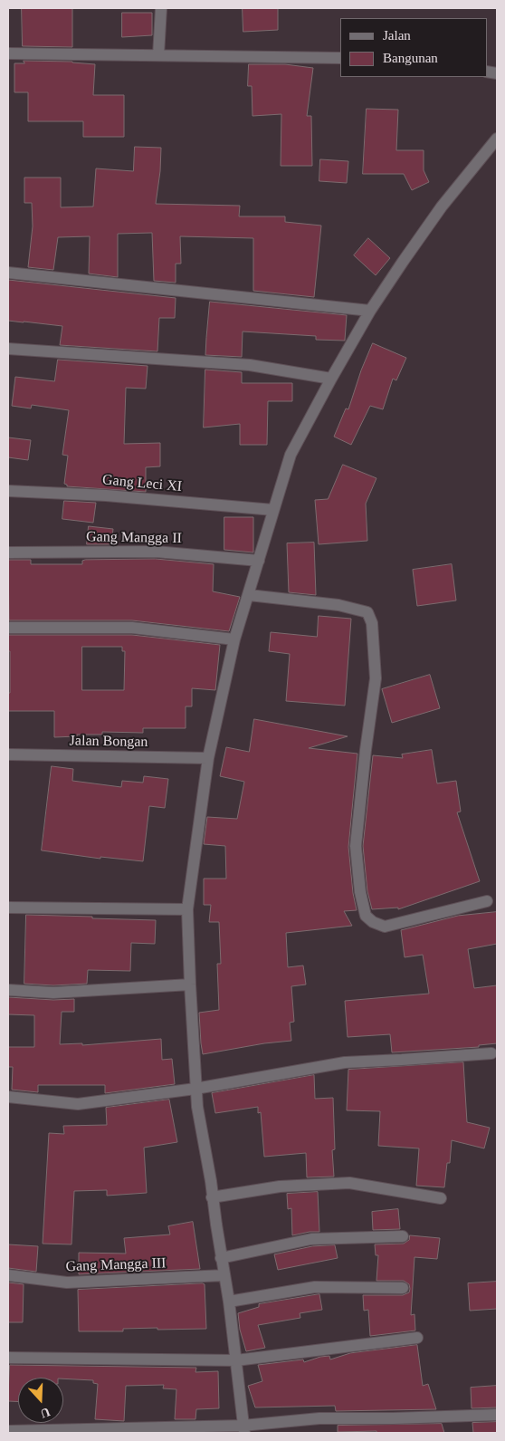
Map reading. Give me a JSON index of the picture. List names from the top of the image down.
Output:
{
  "streets": {
    "street": [
      "Gang Leci XI",
      "Gang Mangga II",
      "Jalan Bongan",
      "Gang Mangga III"
    ]
  },
  "legend": ["Jalan", "Bangunan"],
  "north": "bottom"
}
